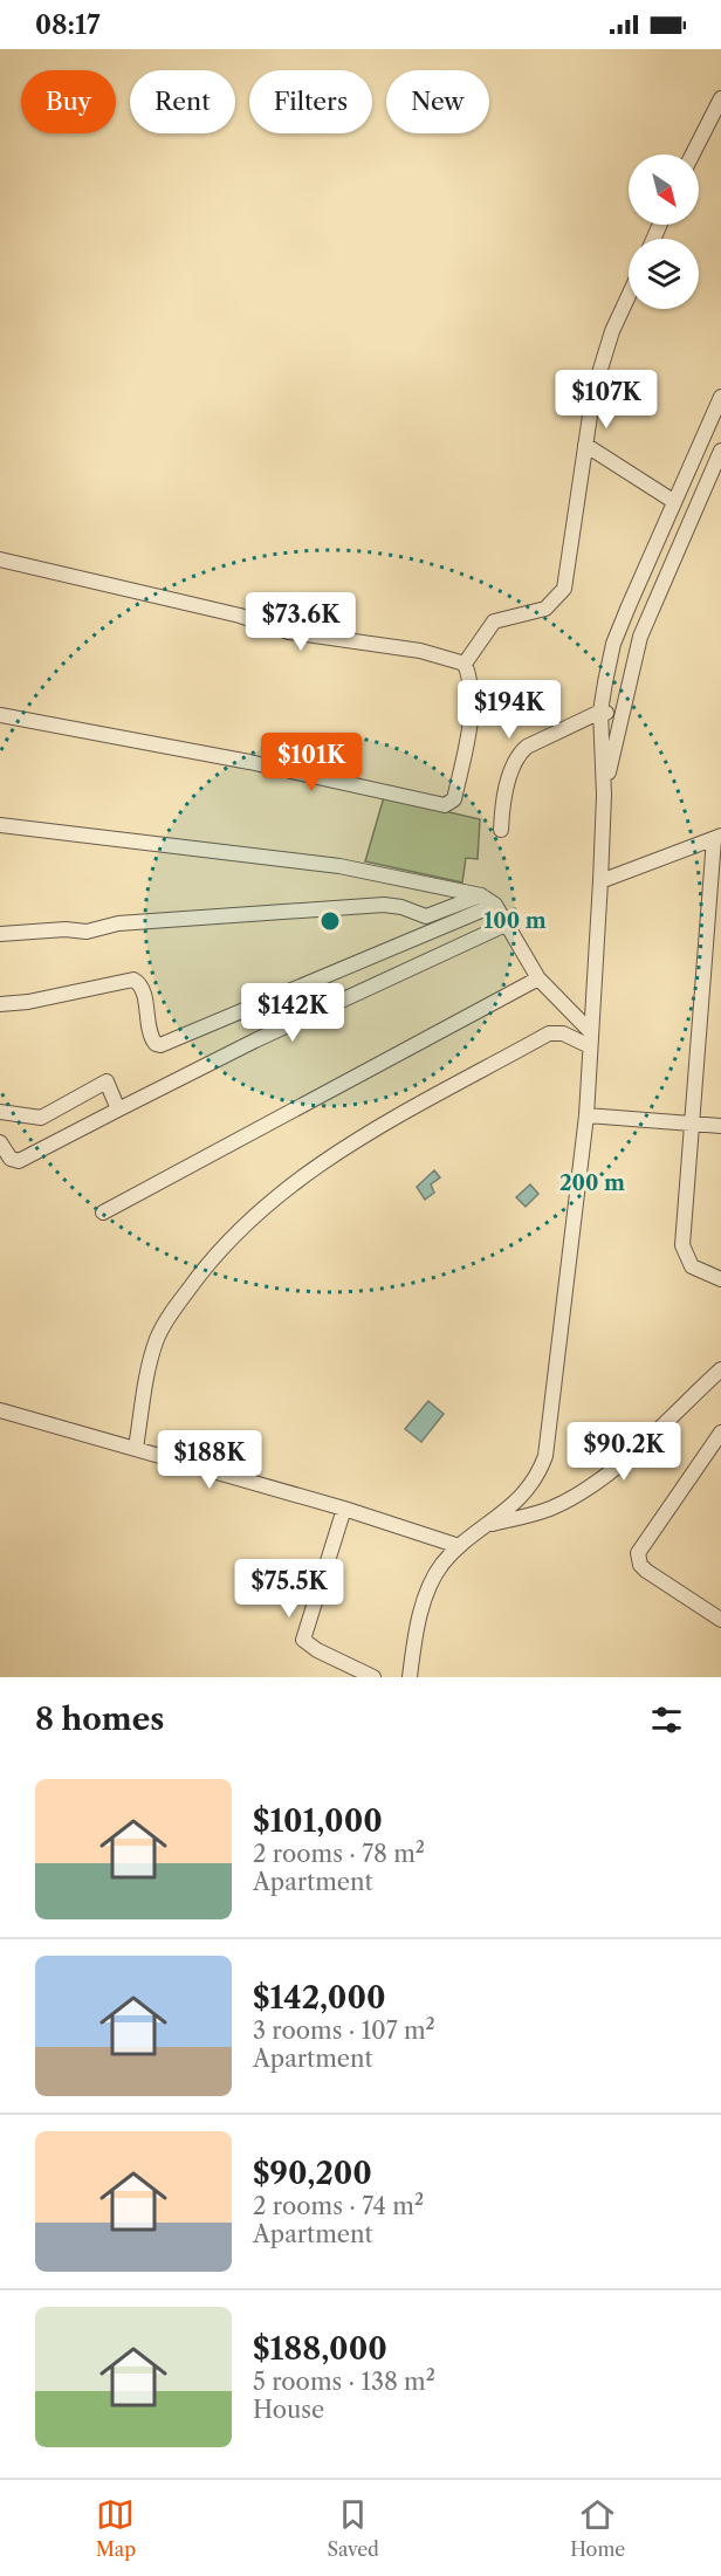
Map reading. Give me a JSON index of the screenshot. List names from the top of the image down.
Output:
{
  "north": "bottom right",
  "page": {
    "status": "08:17",
    "chip": [
      "Buy",
      "Rent",
      "Filters",
      "New"
    ],
    "price": [
      "$107K",
      "$73.6K",
      "$194K",
      "$101K",
      "$142K",
      "$90.2K",
      "$188K",
      "$75.5K"
    ],
    "heading": "8 homes",
    "list": [
      {
        "name": "$101,000",
        "note": "2 rooms · 78 m² · Apartment"
      },
      {
        "name": "$142,000",
        "note": "3 rooms · 107 m² · Apartment"
      },
      {
        "name": "$90,200",
        "note": "2 rooms · 74 m² · Apartment"
      },
      {
        "name": "$188,000",
        "note": "5 rooms · 138 m² · House"
      }
    ],
    "tabs": ["Map", "Saved", "Home"]
  },
  "rings": ["100 m", "200 m"]
}
